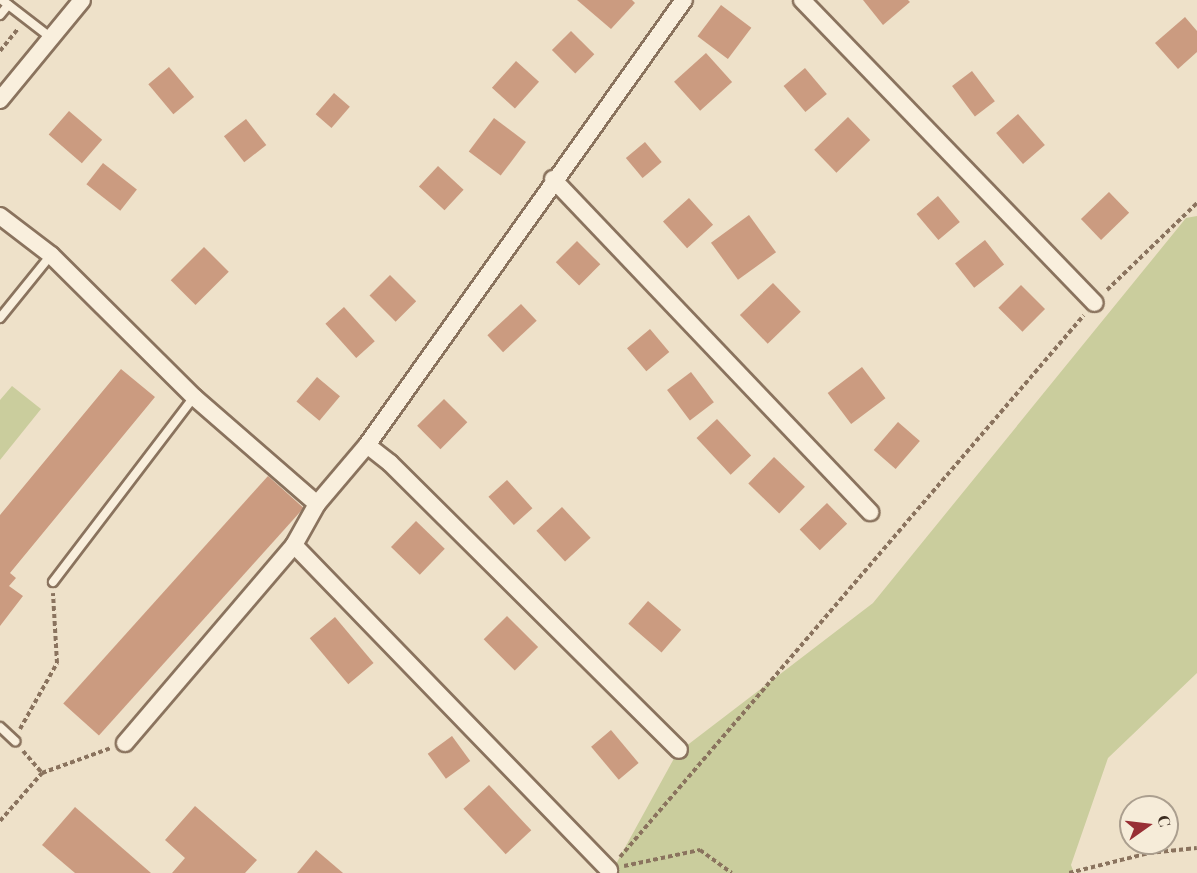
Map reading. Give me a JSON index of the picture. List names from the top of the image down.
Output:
{
  "north": "right"
}
